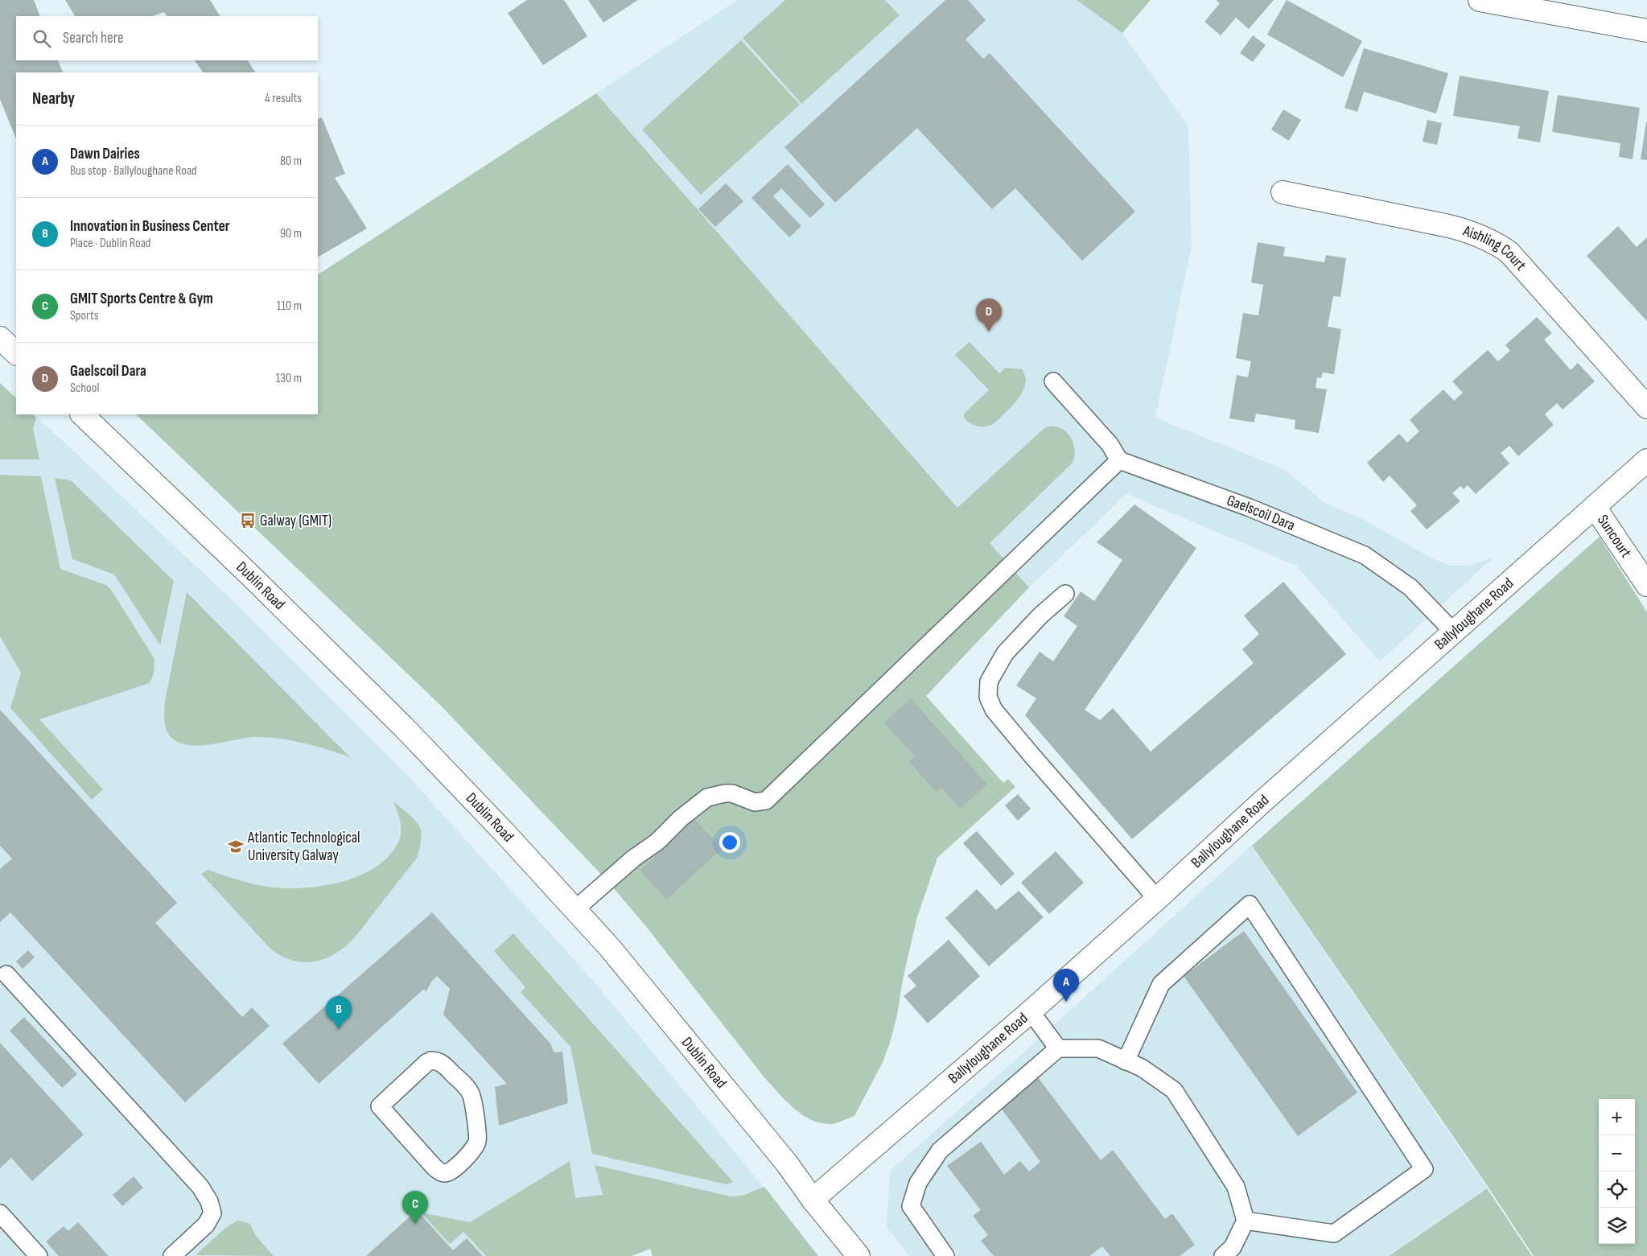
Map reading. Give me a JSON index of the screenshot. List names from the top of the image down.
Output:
{
  "streets": {
    "street": [
      "Aishling Court",
      "Suncourt",
      "Dublin Road",
      "Ballyloughane Road"
    ],
    "lane": ["Gaelscoil Dara"]
  },
  "crossings": [
    ["Gaelscoil Dara", "Ballyloughane Road"],
    ["Suncourt", "Ballyloughane Road"],
    ["Dublin Road", "Ballyloughane Road"]
  ],
  "places": {
    "bus stop": ["Galway (GMIT)"],
    "school or university": ["Atlantic Technological University Galway"]
  },
  "page": {
    "search": "Search here",
    "heading": ["Nearby", "4 results"],
    "list": [
      {
        "mark": "A",
        "name": "Dawn Dairies",
        "note": "Bus stop · Ballyloughane Road",
        "value": "80 m"
      },
      {
        "mark": "B",
        "name": "Innovation in Business Center",
        "note": "Place · Dublin Road",
        "value": "90 m"
      },
      {
        "mark": "C",
        "name": "GMIT Sports Centre & Gym",
        "note": "Sports",
        "value": "110 m"
      },
      {
        "mark": "D",
        "name": "Gaelscoil Dara",
        "note": "School",
        "value": "130 m"
      }
    ],
    "pins": [
      "D",
      "A",
      "B",
      "C"
    ],
    "map_buttons": ["+", "−"]
  }
}
